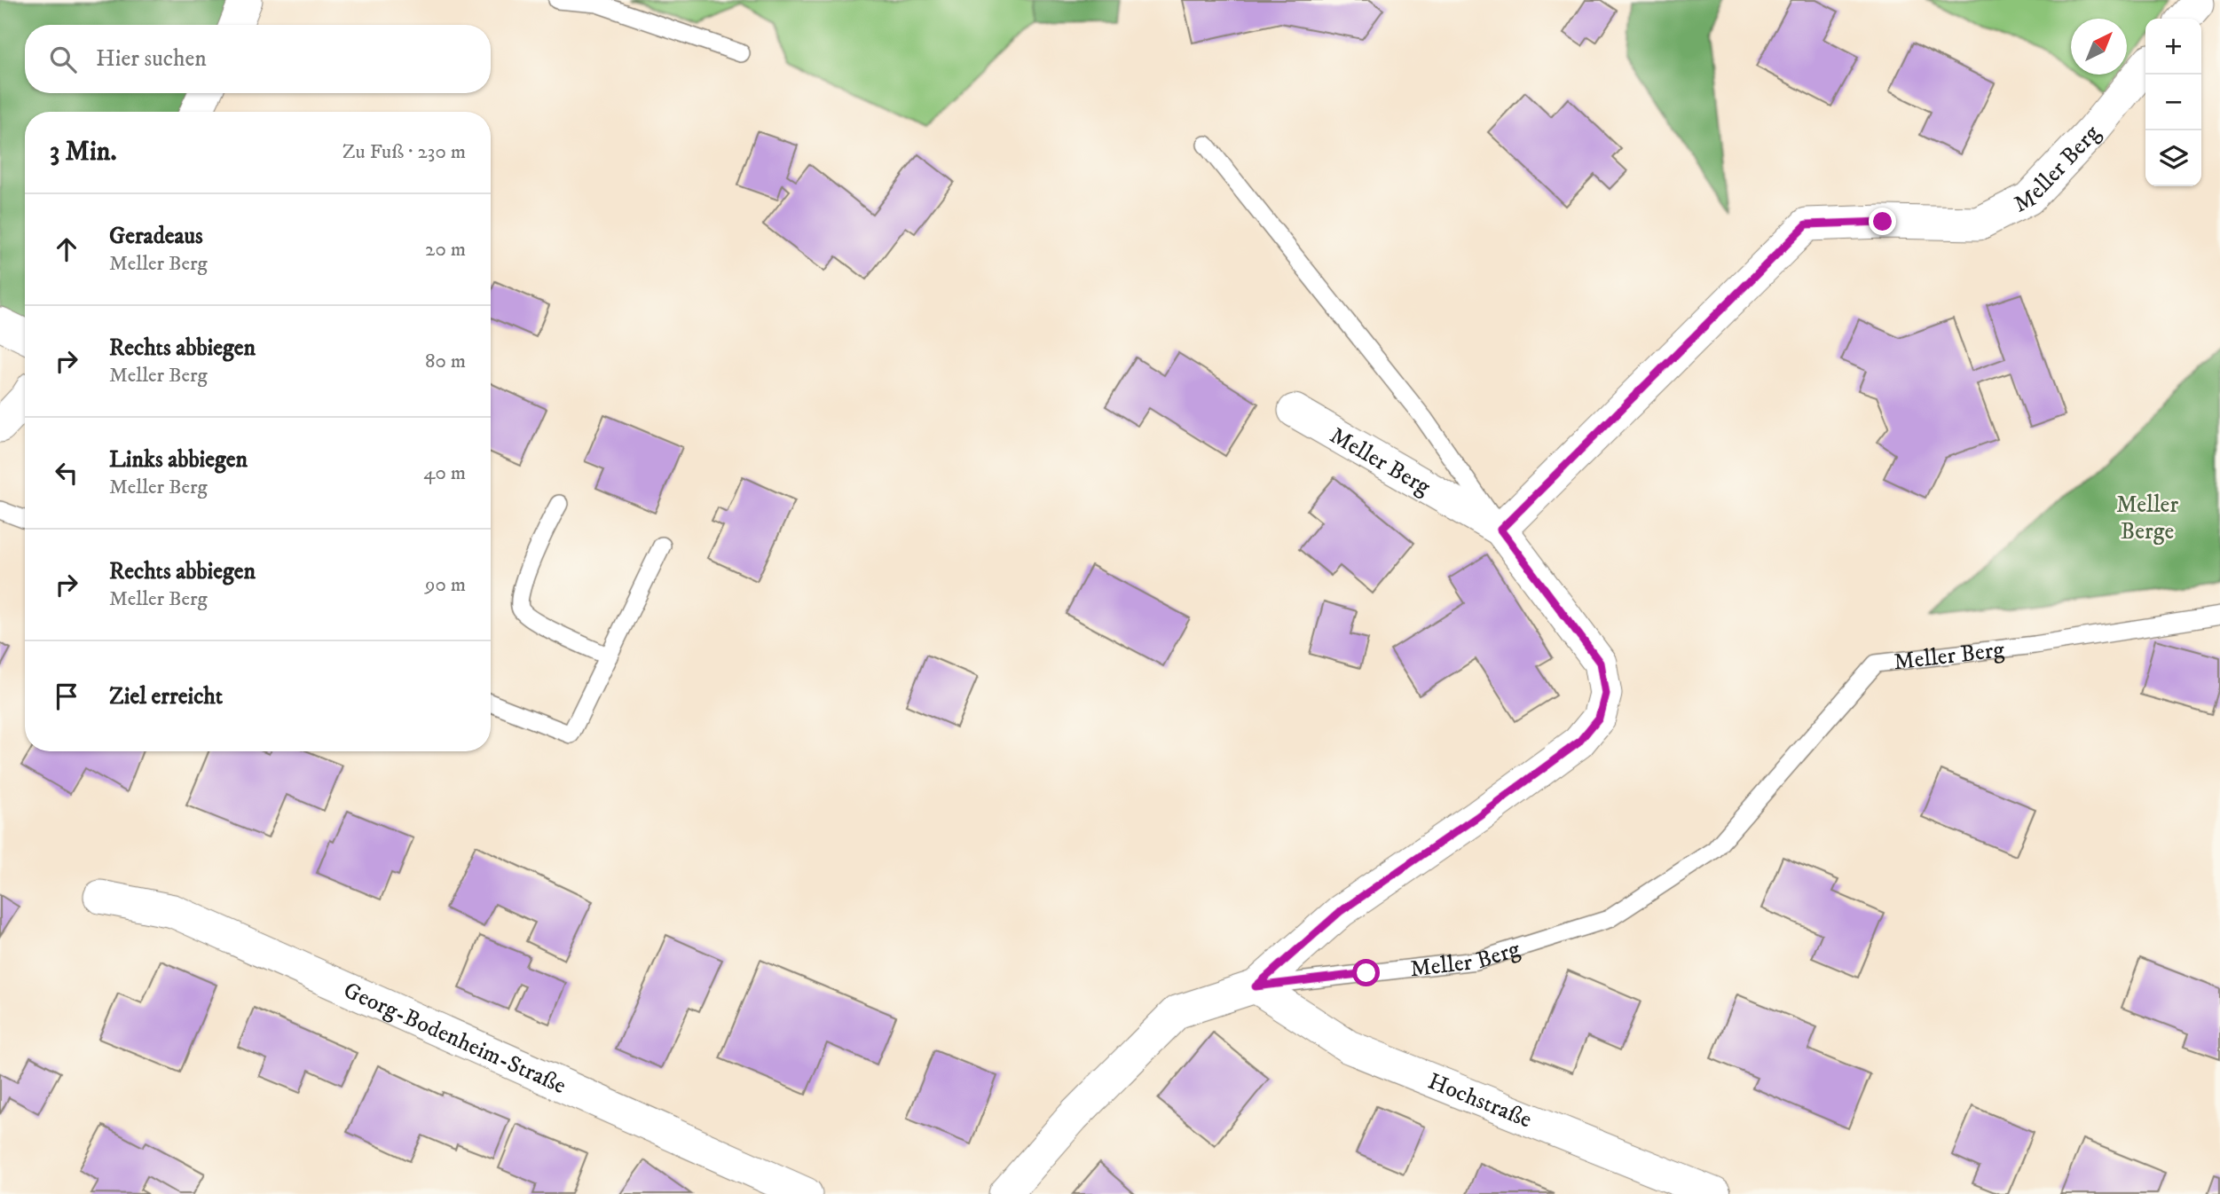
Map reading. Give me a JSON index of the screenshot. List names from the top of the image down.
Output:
{
  "streets": {
    "street": ["Meller Berg", "Georg-Bodenheim-Straße", "Hochstraße"]
  },
  "crossings": [
    ["Meller Berg", "Hochstraße"]
  ],
  "parks": ["Meller Berge"],
  "north": "top right",
  "page": {
    "map_buttons": ["+", "−"],
    "search": "Hier suchen",
    "heading": ["3 Min.", "Zu Fuß · 230 m"],
    "list": [
      ["Geradeaus", "Meller Berg", "20 m"],
      ["Rechts abbiegen", "Meller Berg", "80 m"],
      ["Links abbiegen", "Meller Berg", "40 m"],
      ["Rechts abbiegen", "Meller Berg", "90 m"],
      "Ziel erreicht"
    ]
  }
}
